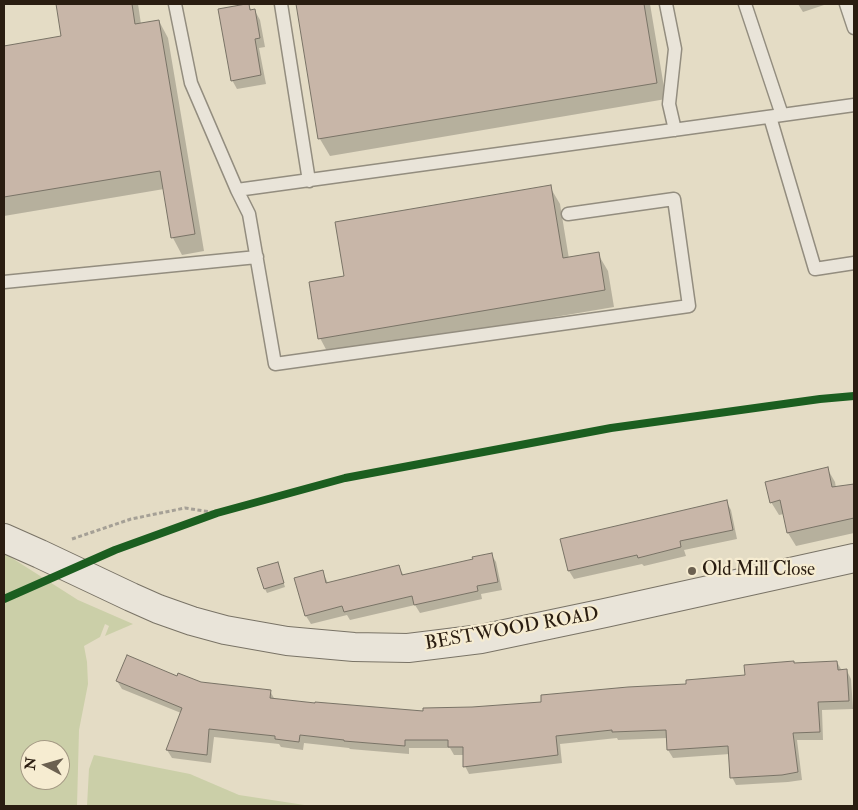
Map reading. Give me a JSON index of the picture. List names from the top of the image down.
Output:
{
  "streets": {
    "main road": ["BESTWOOD ROAD"]
  },
  "places": ["Old Mill Close"],
  "north": "left"
}
